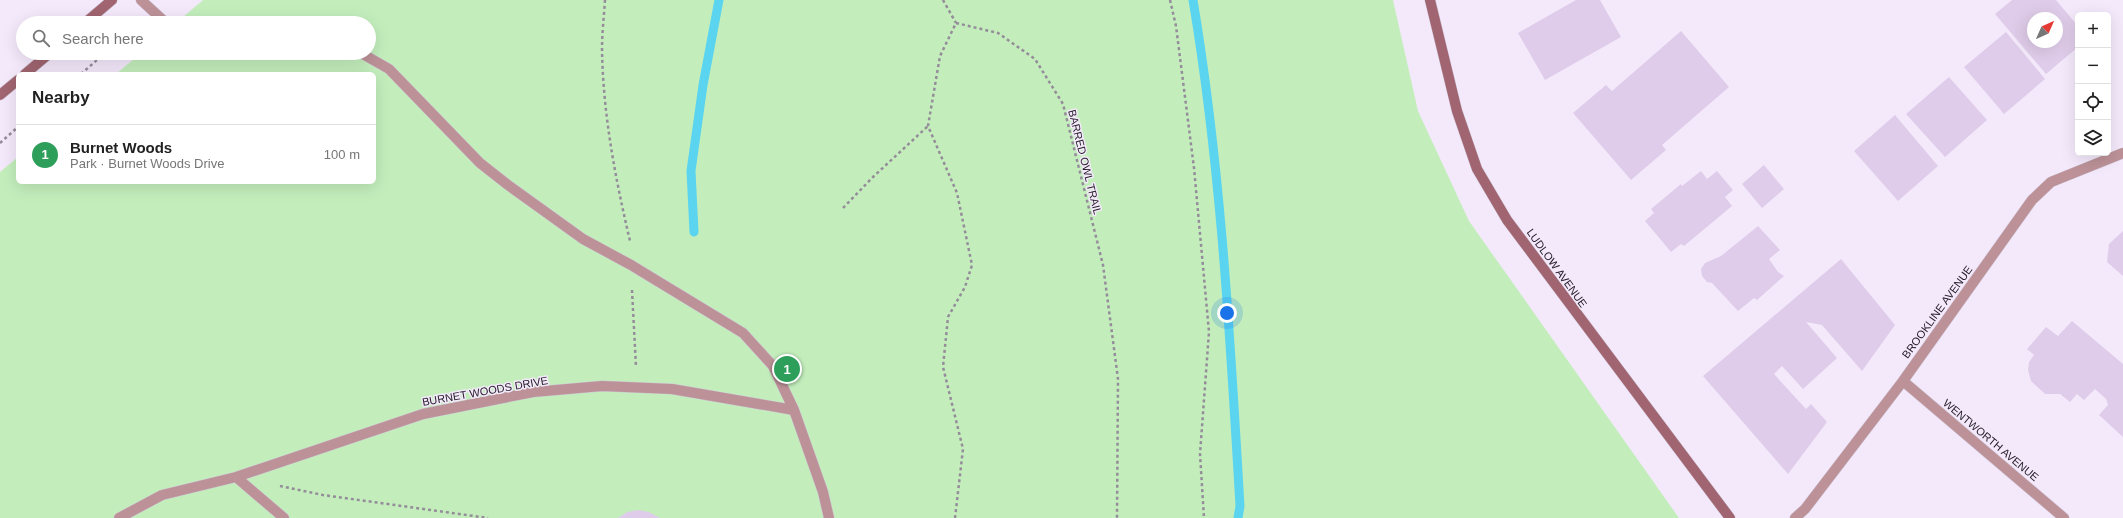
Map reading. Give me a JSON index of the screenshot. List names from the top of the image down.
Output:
{
  "streets": {
    "street": [
      "LUDLOW AVENUE",
      "BROOKLINE AVENUE",
      "BURNET WOODS DRIVE",
      "WENTWORTH AVENUE"
    ],
    "path": ["BARRED OWL TRAIL"]
  },
  "crossings": [
    ["BROOKLINE AVENUE", "WENTWORTH AVENUE"]
  ],
  "north": "top right",
  "page": {
    "map_buttons": ["+", "−"],
    "search": "Search here",
    "heading": "Nearby",
    "list": [
      {
        "mark": "1",
        "name": "Burnet Woods",
        "note": "Park · Burnet Woods Drive",
        "value": "100 m"
      }
    ],
    "pins": "1"
  }
}
